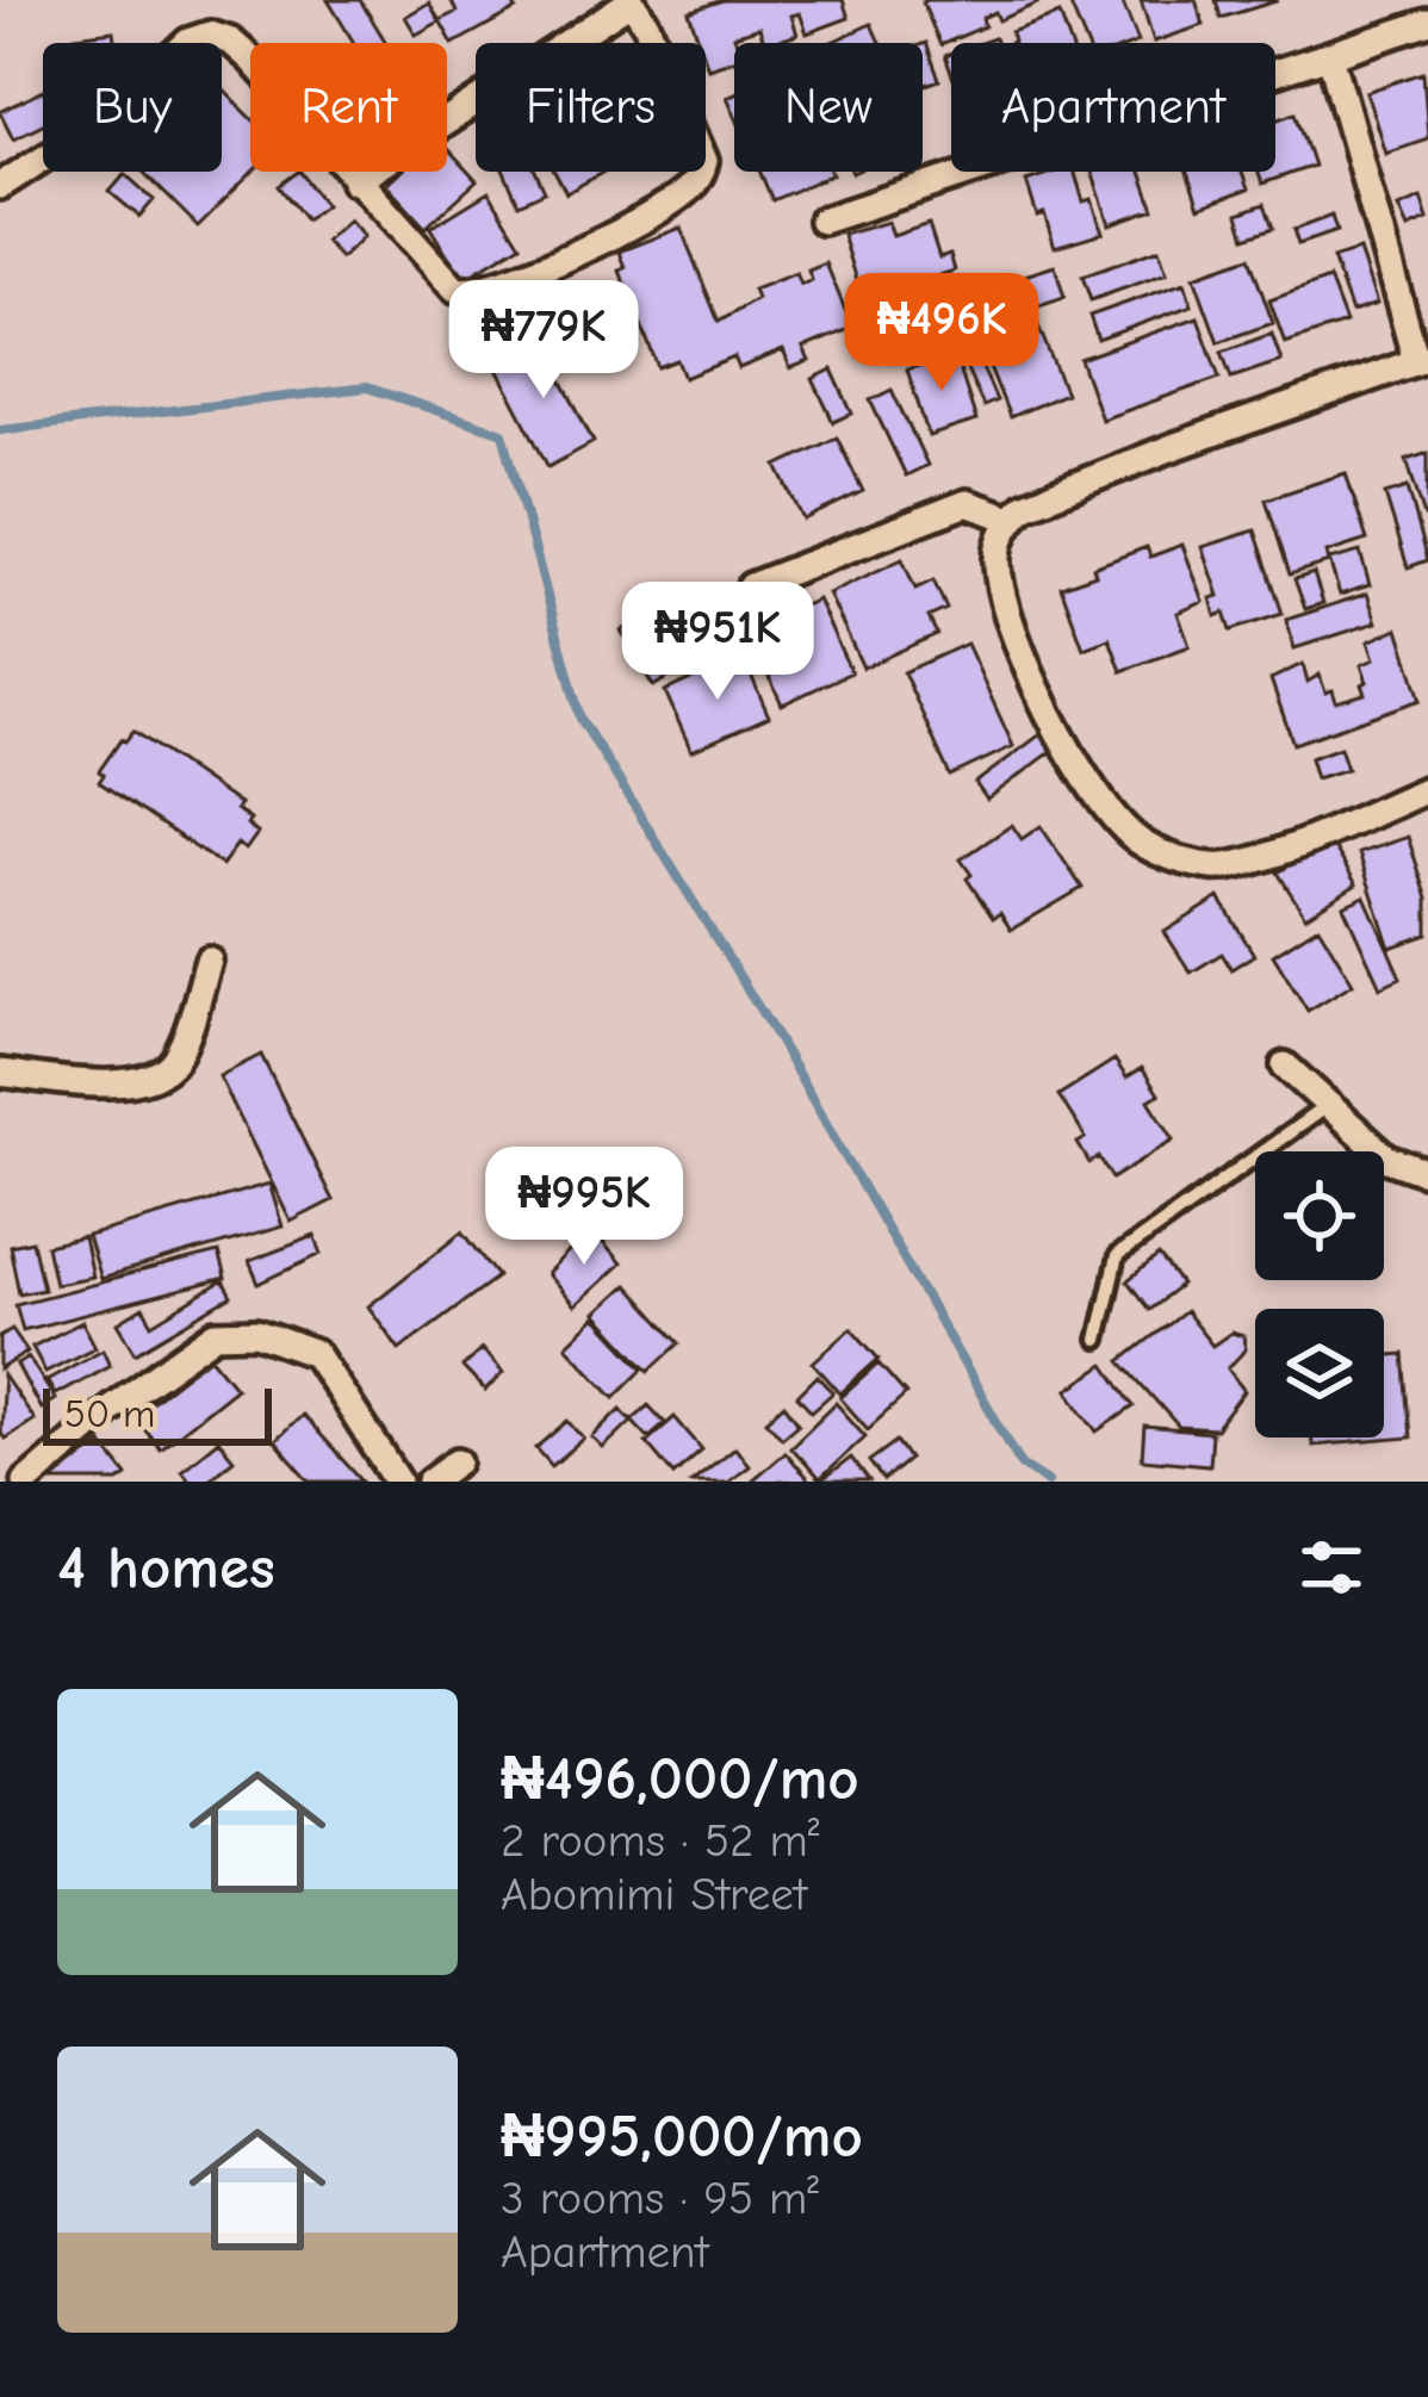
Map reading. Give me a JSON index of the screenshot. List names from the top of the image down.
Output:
{
  "scale_bar": "50 m",
  "page": {
    "chip": [
      "Buy",
      "Rent",
      "Filters",
      "New",
      "Apartment"
    ],
    "price": [
      "₦496K",
      "₦779K",
      "₦951K",
      "₦995K"
    ],
    "scale": "50 m",
    "heading": "4 homes",
    "list": [
      {
        "name": "₦496,000/mo",
        "note": "2 rooms · 52 m² · Abomimi Street"
      },
      {
        "name": "₦995,000/mo",
        "note": "3 rooms · 95 m² · Apartment"
      }
    ]
  }
}
